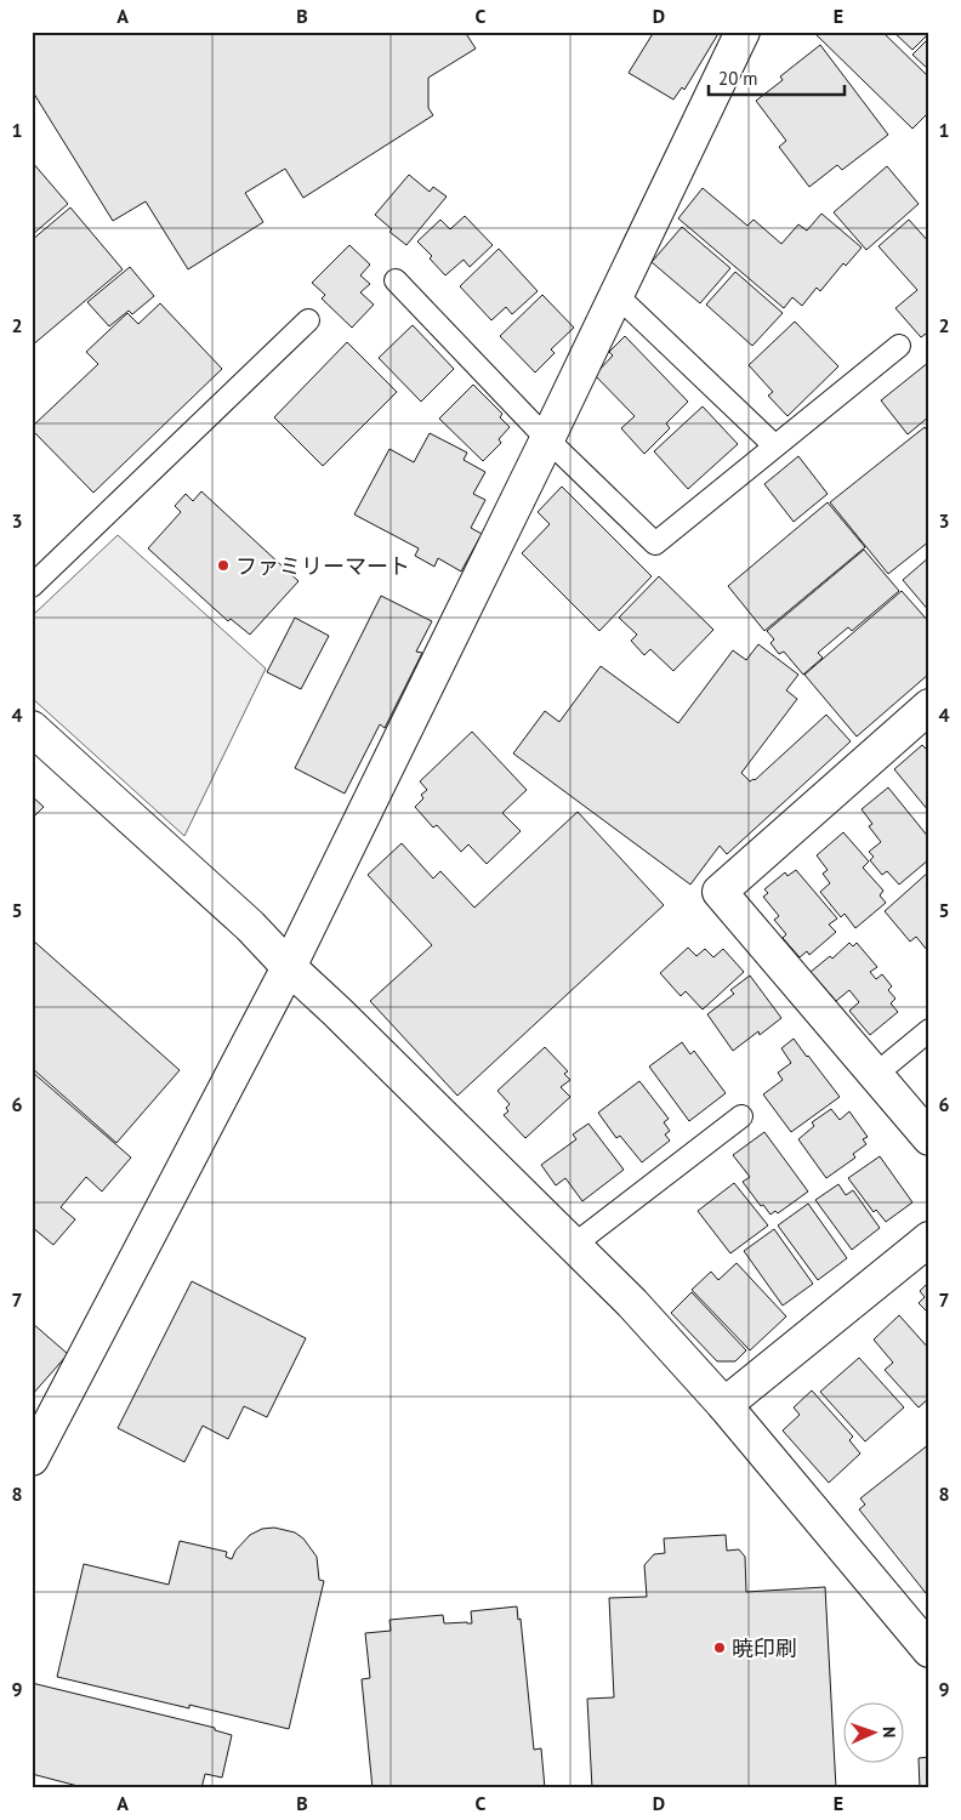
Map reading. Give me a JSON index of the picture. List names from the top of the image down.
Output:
{
  "places": ["ファミリーマート", "暁印刷"],
  "scale_bar": "20 m",
  "north": "right",
  "grid": {
    "columns": [
      "A",
      "B",
      "C",
      "D",
      "E"
    ],
    "rows": [
      "1",
      "2",
      "3",
      "4",
      "5",
      "6",
      "7",
      "8",
      "9"
    ]
  }
}
